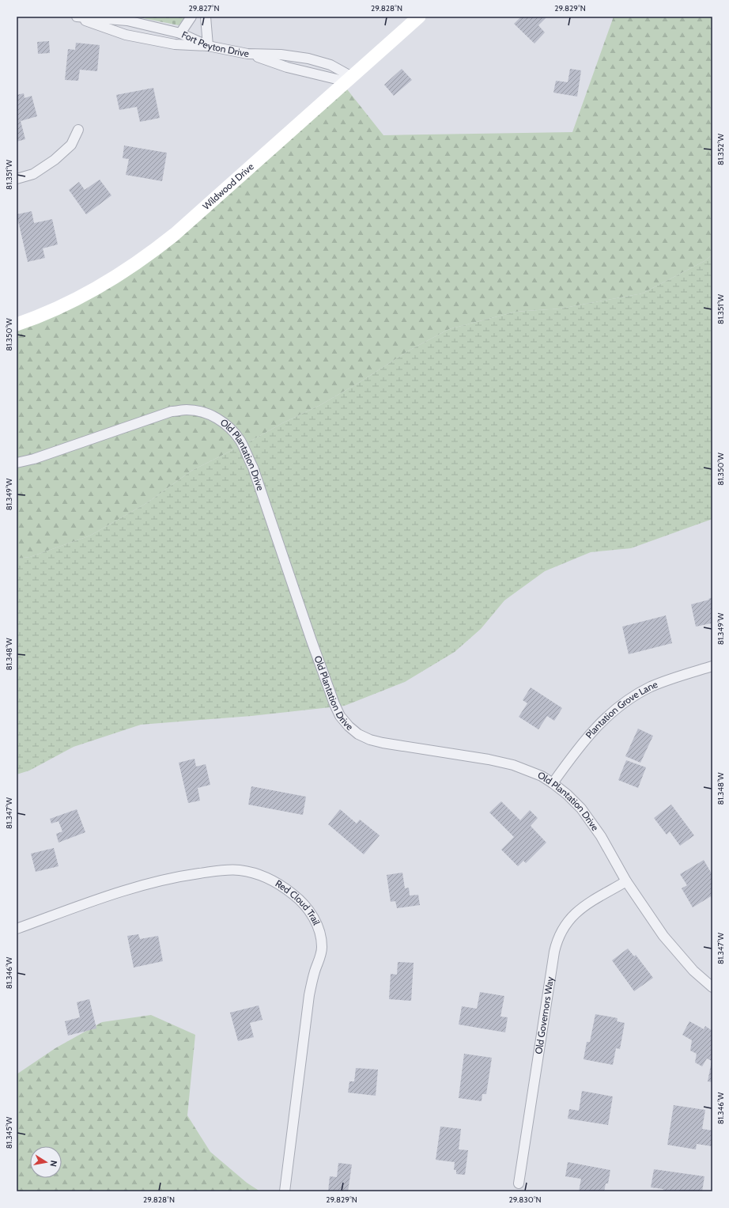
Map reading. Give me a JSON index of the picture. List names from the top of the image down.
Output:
{
  "streets": {
    "street": [
      "Fort Peyton Drive",
      "Wildwood Drive",
      "Old Plantation Drive",
      "Plantation Grove Lane",
      "Red Cloud Trail",
      "Old Governors Way"
    ]
  },
  "crossings": [
    ["Fort Peyton Drive", "Wildwood Drive"],
    ["Old Plantation Drive", "Plantation Grove Lane"],
    ["Old Plantation Drive", "Old Governors Way"]
  ],
  "north": "right",
  "coordinates": [
    "29.827°N",
    "29.828°N",
    "29.829°N",
    "81.352°W",
    "81.351°W",
    "81.350°W",
    "81.349°W",
    "81.348°W",
    "81.347°W",
    "81.346°W",
    "81.345°W",
    "29.830°N"
  ]
}
